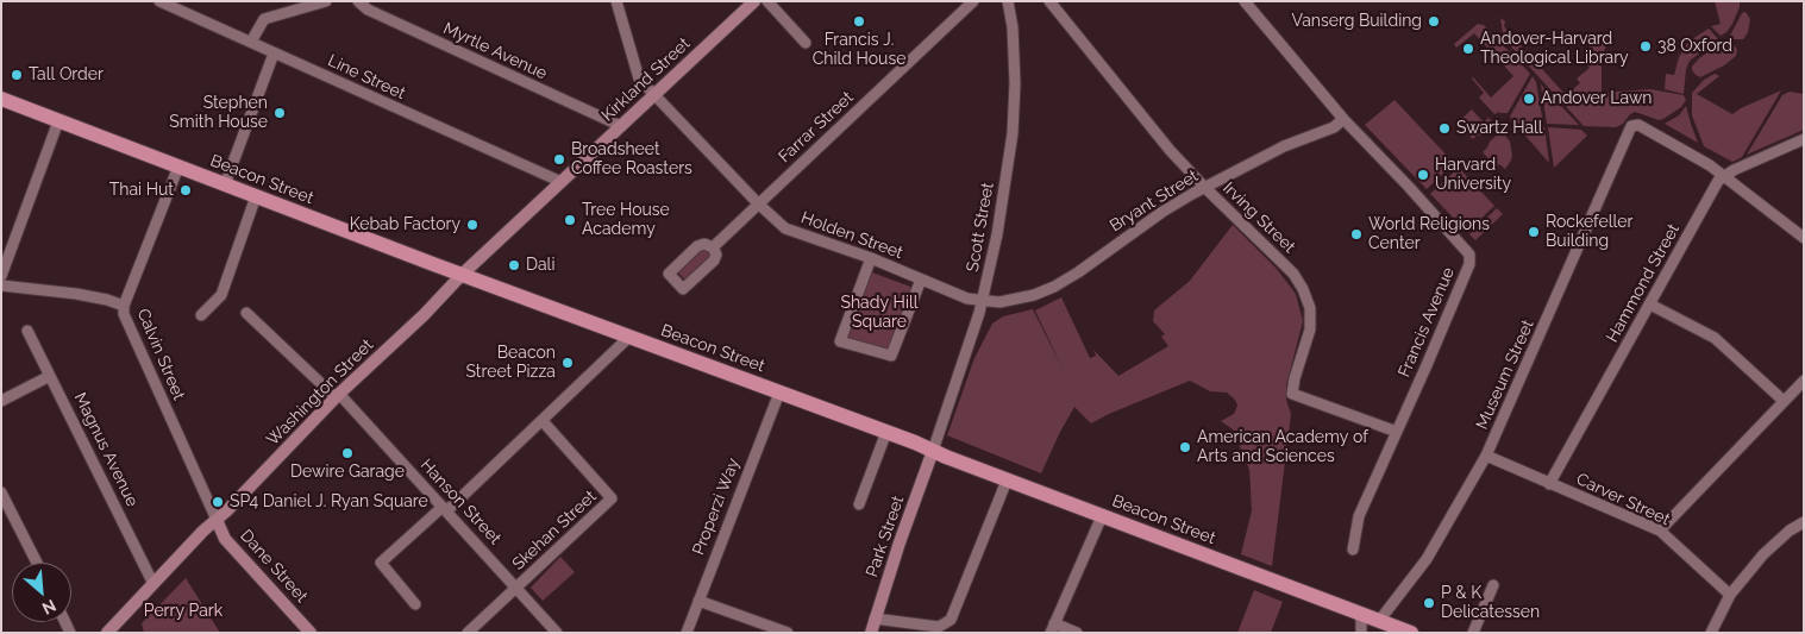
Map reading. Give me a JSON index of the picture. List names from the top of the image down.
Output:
{
  "streets": {
    "main road": [
      "Kirkland Street",
      "Beacon Street",
      "Washington Street",
      "Park Street",
      "Dane Street"
    ],
    "street": [
      "Myrtle Avenue",
      "Line Street",
      "Farrar Street",
      "Bryant Street",
      "Irving Street",
      "Scott Street",
      "Holden Street",
      "Hammond Street",
      "Francis Avenue",
      "Calvin Street",
      "Museum Street",
      "Magnus Avenue",
      "Carver Street",
      "Hanson Street",
      "Properzi Way",
      "Skehan Street"
    ]
  },
  "crossings": [
    ["Myrtle Avenue", "Kirkland Street"],
    ["Line Street", "Kirkland Street"],
    ["Line Street", "Washington Street"],
    ["Kirkland Street", "Holden Street"],
    ["Kirkland Street", "Washington Street"],
    ["Farrar Street", "Holden Street"],
    ["Beacon Street", "Scott Street"],
    ["Beacon Street", "Calvin Street"],
    ["Beacon Street", "Museum Street"],
    ["Beacon Street", "Washington Street"],
    ["Beacon Street", "Properzi Way"],
    ["Beacon Street", "Park Street"],
    ["Bryant Street", "Irving Street"],
    ["Bryant Street", "Scott Street"],
    ["Bryant Street", "Holden Street"],
    ["Bryant Street", "Francis Avenue"],
    ["Irving Street", "Francis Avenue"],
    ["Scott Street", "Holden Street"],
    ["Scott Street", "Park Street"],
    ["Hammond Street", "Museum Street"],
    ["Hammond Street", "Carver Street"],
    ["Calvin Street", "Washington Street"],
    ["Calvin Street", "Dane Street"],
    ["Museum Street", "Carver Street"],
    ["Washington Street", "Magnus Avenue"],
    ["Washington Street", "Hanson Street"],
    ["Washington Street", "Dane Street"],
    ["Hanson Street", "Skehan Street"]
  ],
  "parks": ["Shady Hill Square", "Perry Park"],
  "places": [
    "Francis J. Child House",
    "Vanserg Building",
    "38 Oxford",
    "Andover-Harvard Theological Library",
    "Tall Order",
    "Andover Lawn",
    "Stephen Smith House",
    "Swartz Hall",
    "Broadsheet Coffee Roasters",
    "Harvard University",
    "Thai Hut",
    "Tree House Academy",
    "Kebab Factory",
    "Rockefeller Building",
    "World Religions Center",
    "Dali",
    "Beacon Street Pizza",
    "American Academy of Arts and Sciences",
    "Dewire Garage",
    "SP4 Daniel J. Ryan Square",
    "P & K Delicatessen"
  ],
  "north": "bottom right"
}
